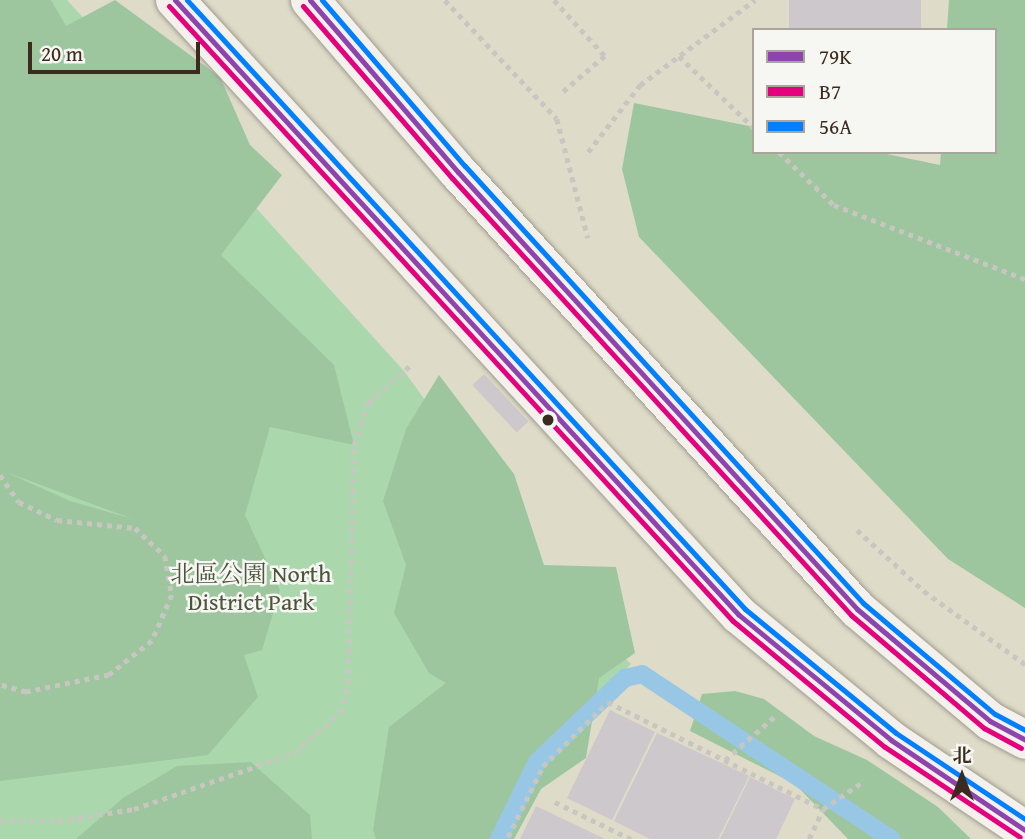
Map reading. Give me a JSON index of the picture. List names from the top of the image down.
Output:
{
  "parks": ["北區公園 North District Park"],
  "lines": ["transit line 79K", "transit line 56A", "transit line B7"],
  "legend": ["79K", "B7", "56A"],
  "scale_bar": "20 m",
  "north": "top"
}
